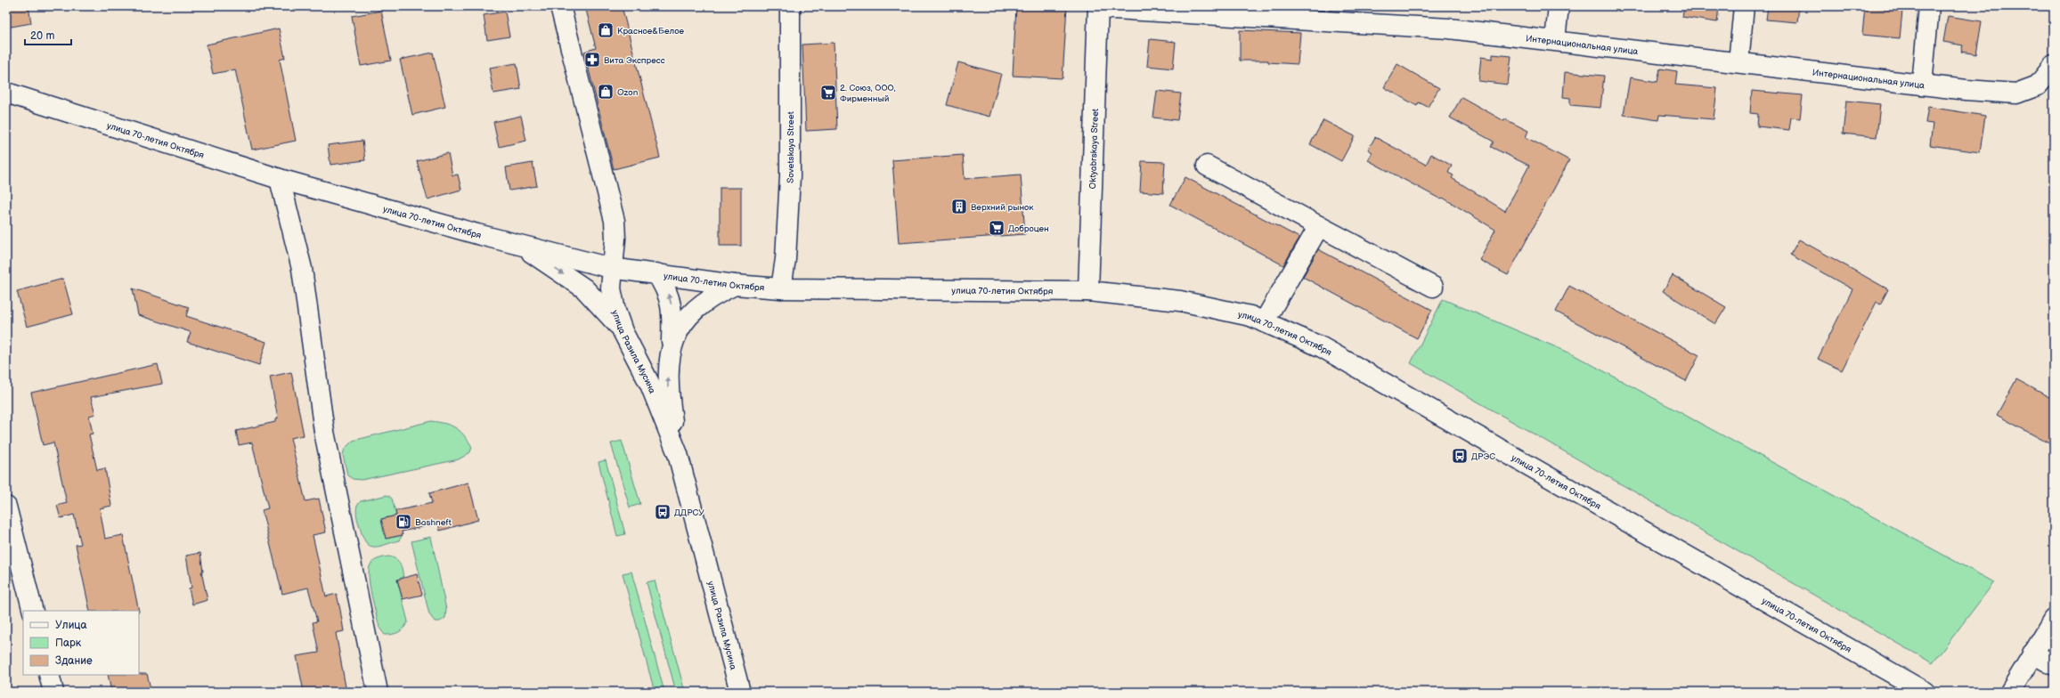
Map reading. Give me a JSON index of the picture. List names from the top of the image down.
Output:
{
  "streets": {
    "main road": [
      "Интернациональная улица",
      "улица 70-летия Октября",
      "Sovetskaya Street",
      "Oktyabrskaya Street",
      "улица Разила Мусина"
    ]
  },
  "crossings": [
    ["Интернациональная улица", "Oktyabrskaya Street"],
    ["улица 70-летия Октября", "Sovetskaya Street"],
    ["улица 70-летия Октября", "Oktyabrskaya Street"],
    ["улица 70-летия Октября", "улица Разила Мусина"]
  ],
  "places": {
    "shop": ["Красное&Белое", "Ozon"],
    "pharmacy": ["Вита Экспресс"],
    "supermarket": ["2. Союз, ООО, Фирменный", "Доброцен"],
    "building": ["Верхний рынок"],
    "bus stop": ["ДРЭС", "ДДРСУ"],
    "fuel station": ["Bashneft"]
  },
  "legend": ["Улица", "Парк", "Здание"],
  "scale_bar": "20 m"
}
